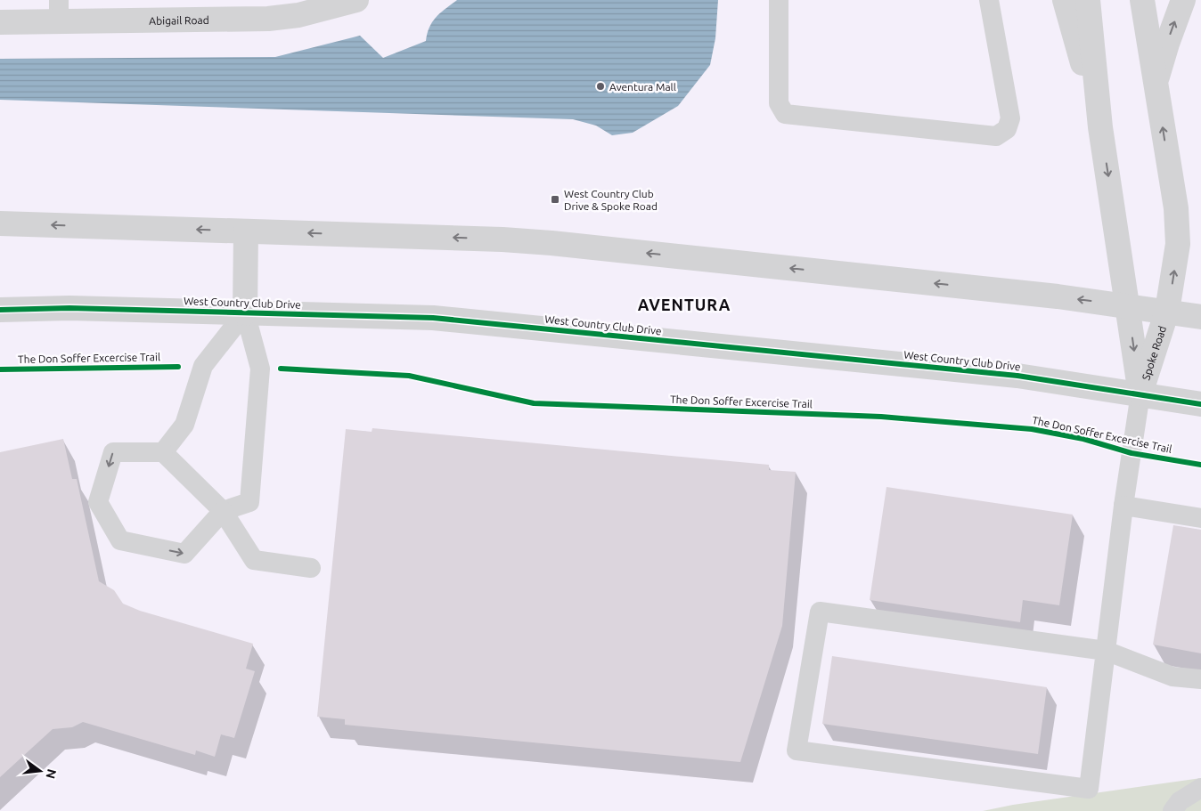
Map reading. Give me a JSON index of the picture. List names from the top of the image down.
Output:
{
  "streets": {
    "street": ["Abigail Road", "West Country Club Drive", "Spoke Road"],
    "cycle path": ["The Don Soffer Excercise Trail"]
  },
  "crossings": [
    ["West Country Club Drive", "Spoke Road"]
  ],
  "districts": ["AVENTURA"],
  "places": {
    "other": ["Aventura Mall"],
    "transit": ["West Country Club Drive & Spoke Road"]
  },
  "north": "right"
}
